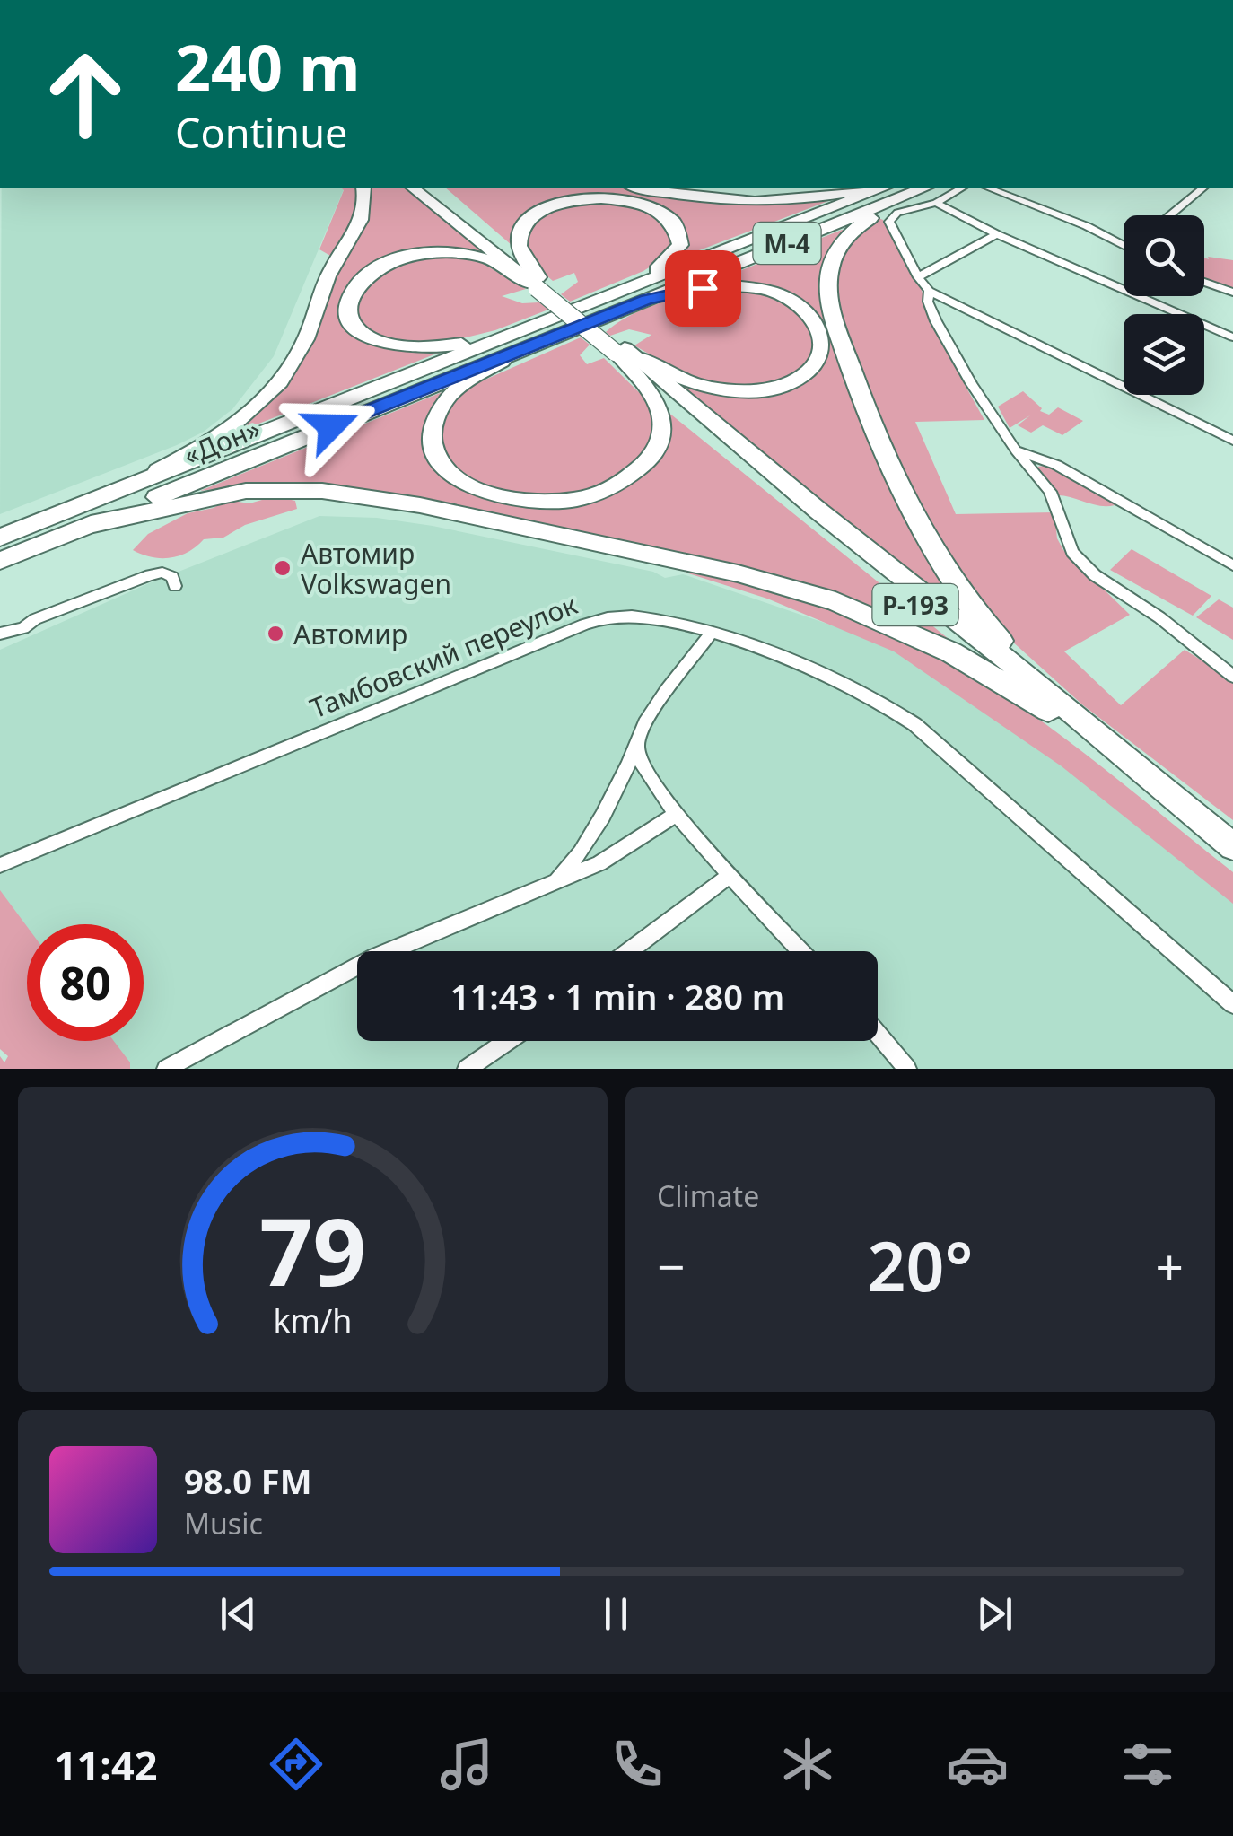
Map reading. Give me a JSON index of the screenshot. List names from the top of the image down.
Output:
{
  "streets": {
    "highway": ["М-4", "«Дон»", "Р-193"],
    "street": ["Тамбовский переулок"]
  },
  "crossings": [
    ["М-4", "«Дон»"]
  ],
  "places": ["Автомир Volkswagen", "Автомир"],
  "page": {
    "turn": ["240 m", "Continue"],
    "limit": "80",
    "trip": "11:43 · 1 min · 280 m",
    "tile": "Climate",
    "heat": ["−", "20°", "+"],
    "song": ["98.0 FM", "Music"],
    "tabs": "11:42",
    "gauge": ["79", "km/h"]
  }
}
